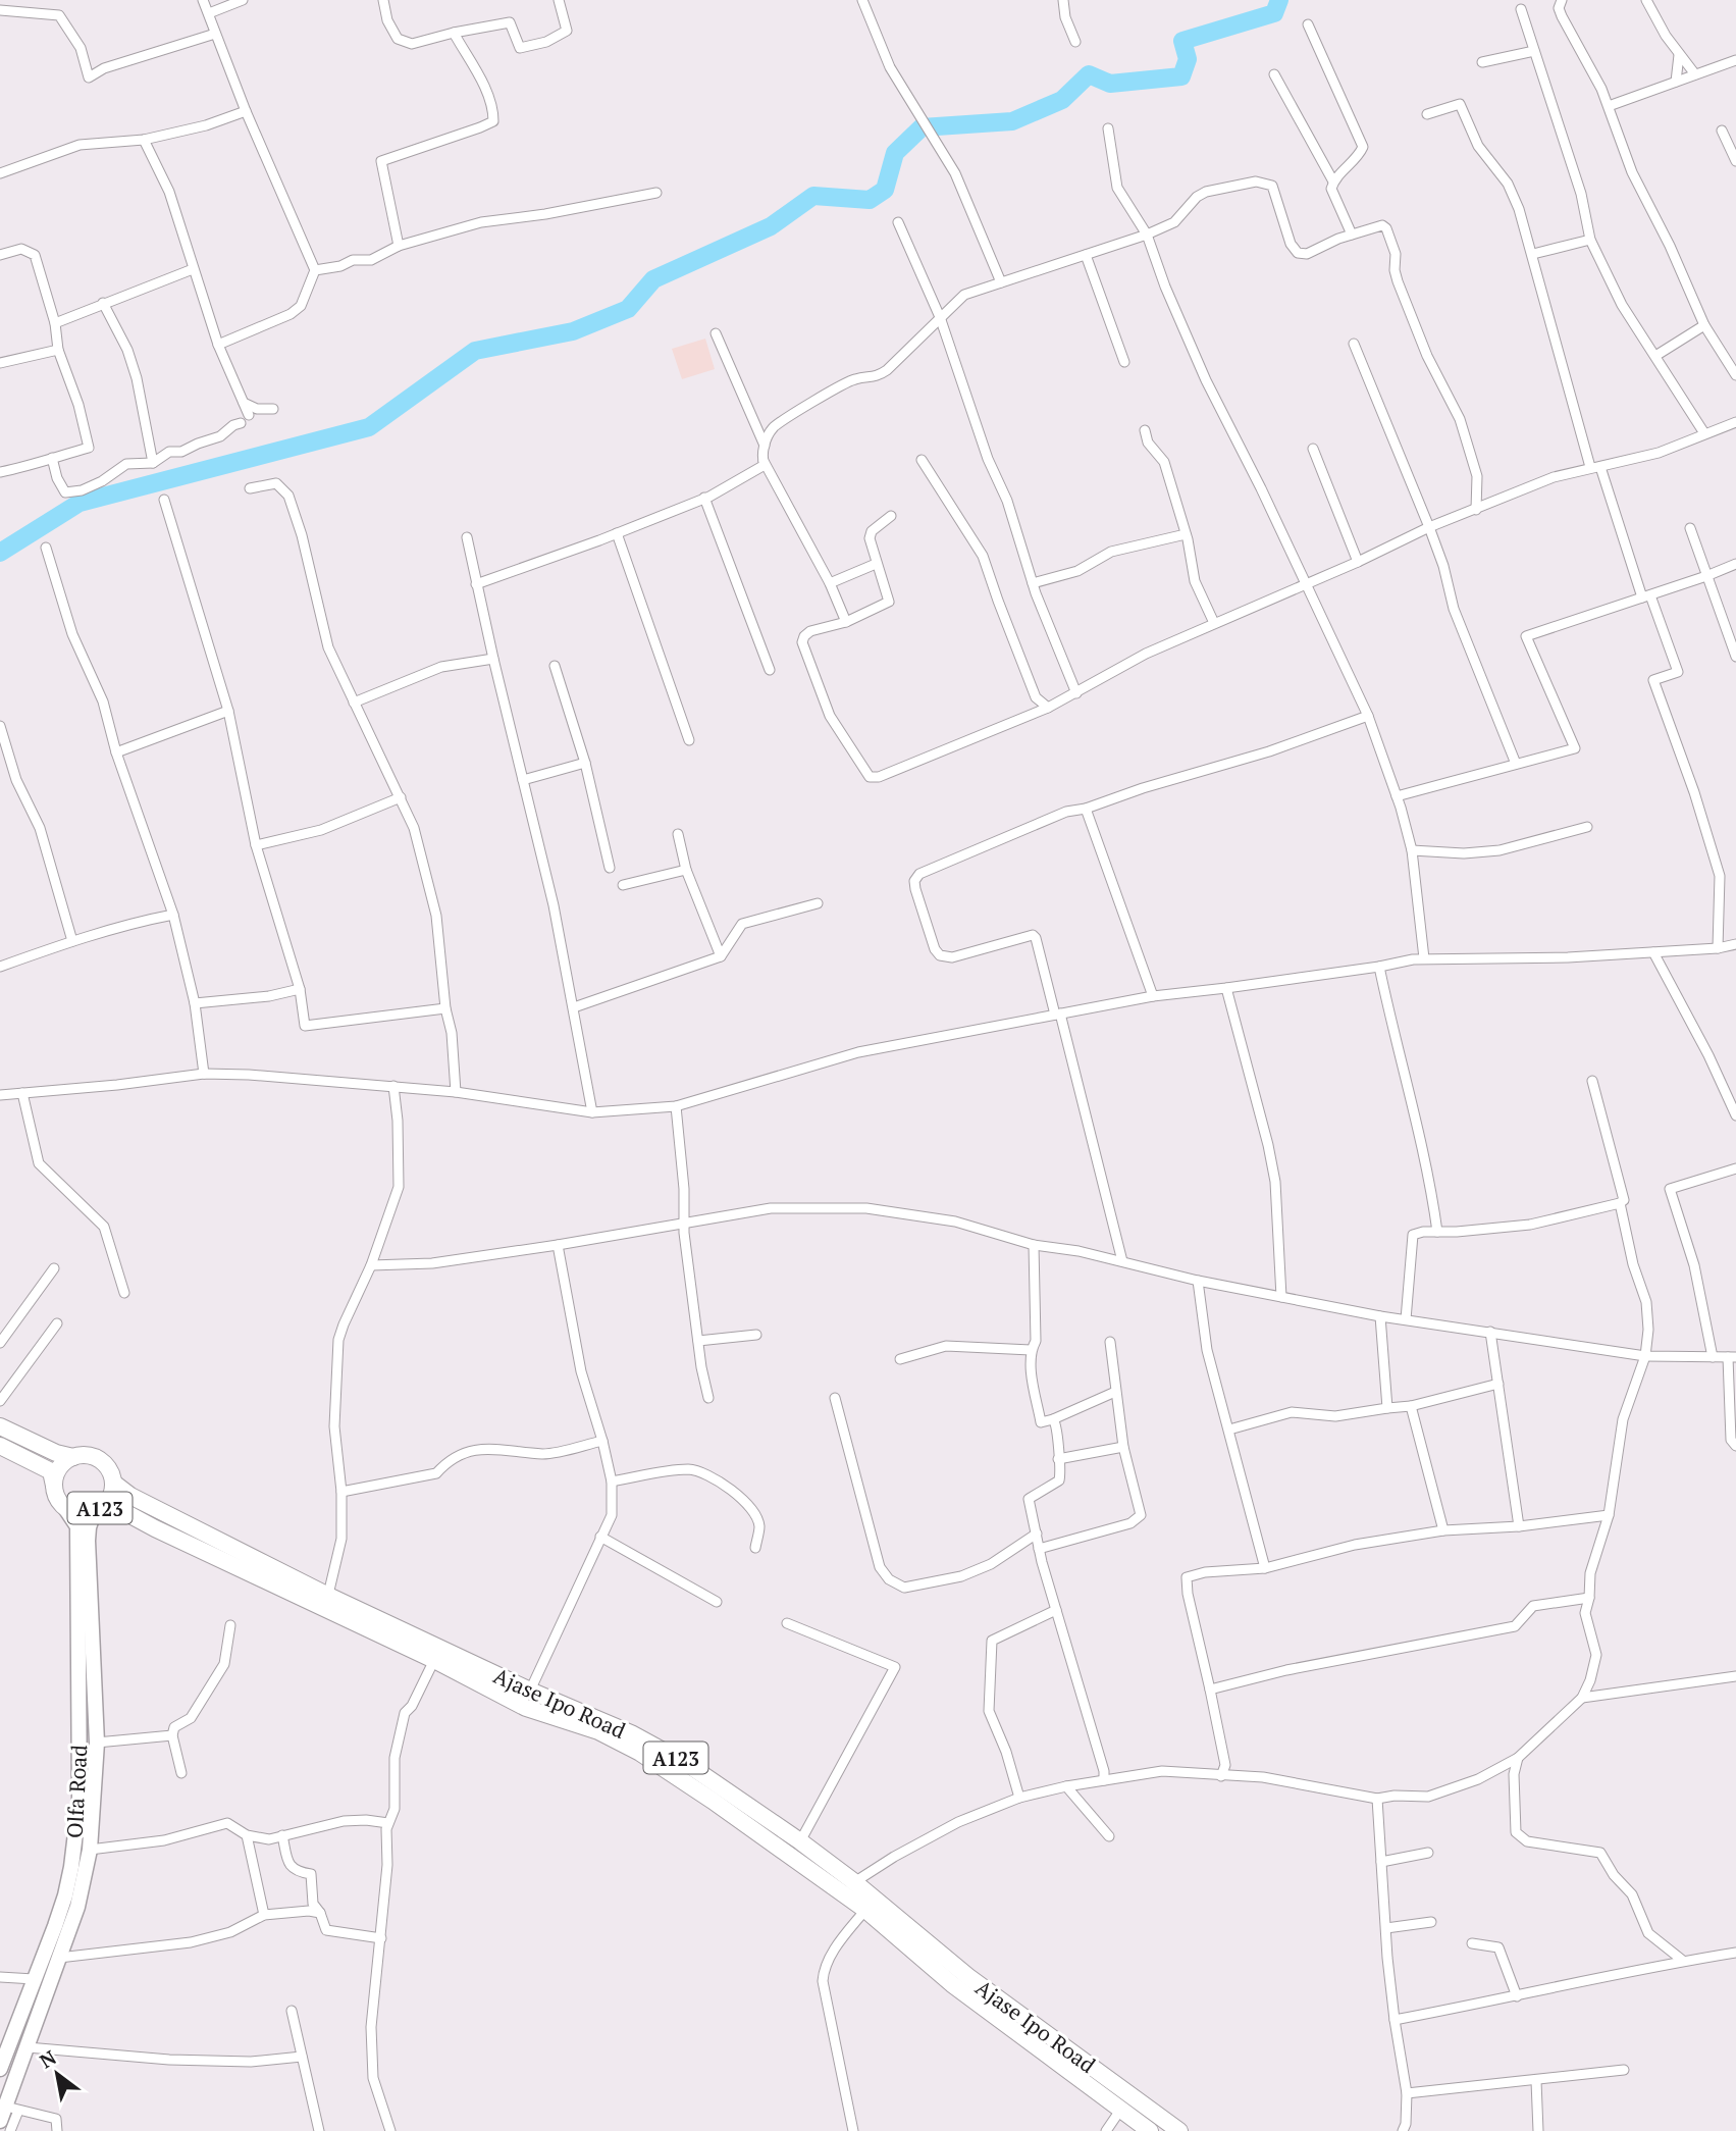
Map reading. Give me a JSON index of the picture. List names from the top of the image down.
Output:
{
  "streets": {
    "highway": ["A123", "Ajase Ipo Road"],
    "main road": ["Olfa Road"]
  },
  "crossings": [
    ["A123", "Ajase Ipo Road"],
    ["A123", "Olfa Road"],
    ["Ajase Ipo Road", "Olfa Road"]
  ],
  "north": "top left"
}
